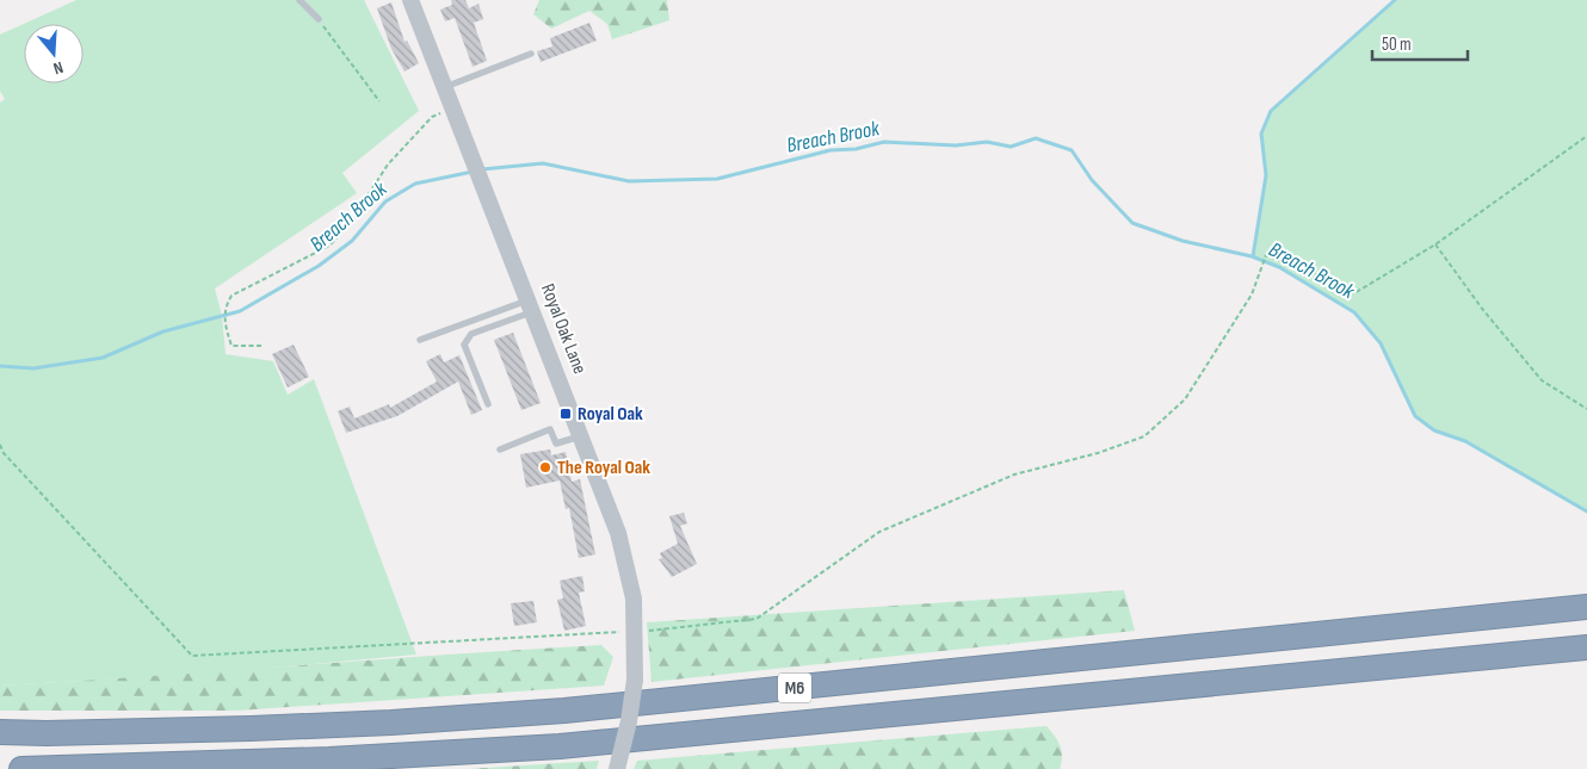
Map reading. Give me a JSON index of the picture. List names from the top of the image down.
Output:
{
  "streets": {
    "highway": ["M6"],
    "street": ["Royal Oak Lane"]
  },
  "water": ["Breach Brook"],
  "places": {
    "transit": ["Royal Oak"],
    "other": ["The Royal Oak"]
  },
  "scale_bar": "50 m",
  "north": "bottom"
}
